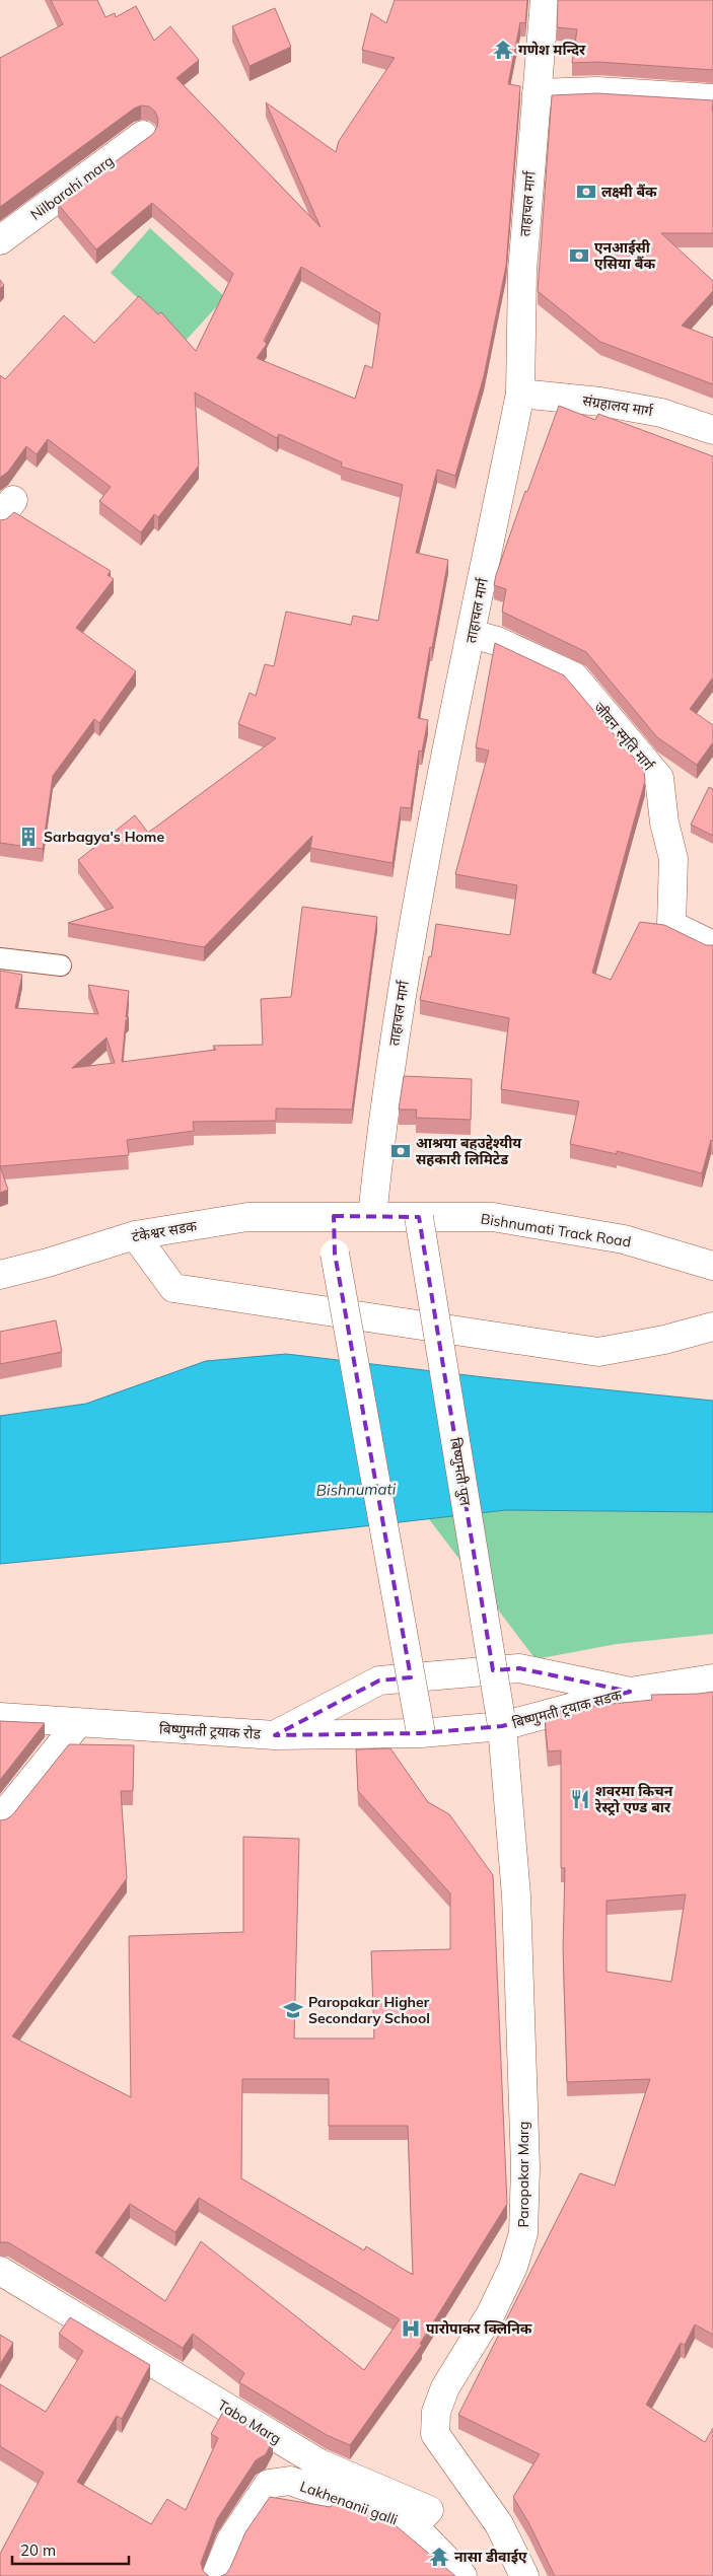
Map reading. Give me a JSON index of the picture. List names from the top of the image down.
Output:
{
  "streets": {
    "main road": [
      "Nilbarahi marg",
      "ताहाचल मार्ग",
      "संग्रहालय मार्ग",
      "जीवन स्मृति मार्ग",
      "Bishnumati Track Road",
      "टंकेश्वर सडक",
      "बिष्णुमती पुल",
      "बिष्णुमती ट्रयाक सडक",
      "बिष्णुमती ट्रयाक रोड",
      "Paropakar Marg",
      "Tabo Marg",
      "Lakhenanii galli"
    ]
  },
  "crossings": [
    ["ताहाचल मार्ग", "संग्रहालय मार्ग"],
    ["ताहाचल मार्ग", "जीवन स्मृति मार्ग"],
    ["ताहाचल मार्ग", "Bishnumati Track Road"],
    ["Bishnumati Track Road", "टंकेश्वर सडक"],
    ["Bishnumati Track Road", "बिष्णुमती पुल"],
    ["बिष्णुमती पुल", "बिष्णुमती ट्रयाक सडक"],
    ["बिष्णुमती पुल", "Paropakar Marg"],
    ["बिष्णुमती ट्रयाक सडक", "बिष्णुमती ट्रयाक रोड"],
    ["बिष्णुमती ट्रयाक सडक", "Paropakar Marg"],
    ["Tabo Marg", "Lakhenanii galli"]
  ],
  "water": ["Bishnumati"],
  "places": {
    "temple": ["गणेश मन्दिर", "नासा डीवाईए"],
    "bank": ["लक्ष्मी बैंक", "एनआईसी एसिया बैंक", "आश्रया बहुउद्देश्यीय सहकारी लिमिटेड"],
    "building": ["Sarbagya's Home"],
    "restaurant": ["शवरमा किचन रेस्ट्रो एण्ड बार"],
    "school or university": ["Paropakar Higher Secondary School"],
    "hospital": ["पारोपाकर क्लिनिक"]
  },
  "scale_bar": "20 m"
}
